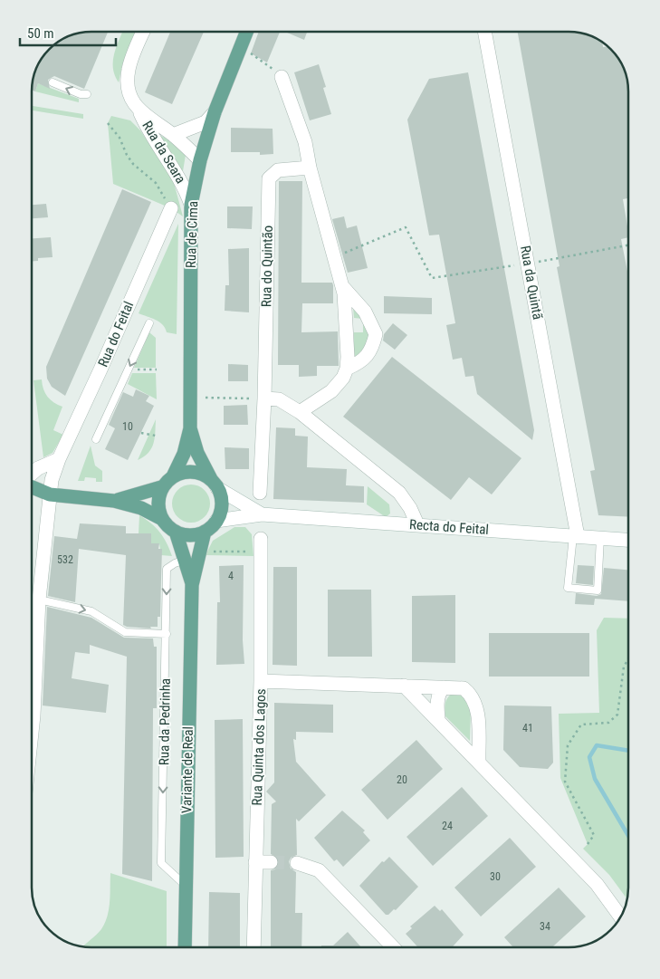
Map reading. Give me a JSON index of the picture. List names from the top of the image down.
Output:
{
  "streets": {
    "main road": ["Rua de Cima", "Recta do Feital", "Variante de Real"],
    "street": [
      "Rua da Seara",
      "Rua do Quintão",
      "Rua da Quintã",
      "Rua do Feital",
      "Rua Quinta dos Lagos"
    ],
    "lane": ["Rua da Pedrinha"]
  },
  "crossings": [
    ["Rua da Seara", "Rua de Cima"],
    ["Rua de Cima", "Recta do Feital"],
    ["Rua de Cima", "Variante de Real"],
    ["Rua da Quintã", "Recta do Feital"],
    ["Recta do Feital", "Variante de Real"],
    ["Rua da Pedrinha", "Variante de Real"]
  ],
  "one_way": ["Rua da Pedrinha"],
  "house_numbers": [
    "10",
    "532",
    "4",
    "41",
    "20",
    "24",
    "30",
    "34"
  ],
  "scale_bar": "50 m"
}
